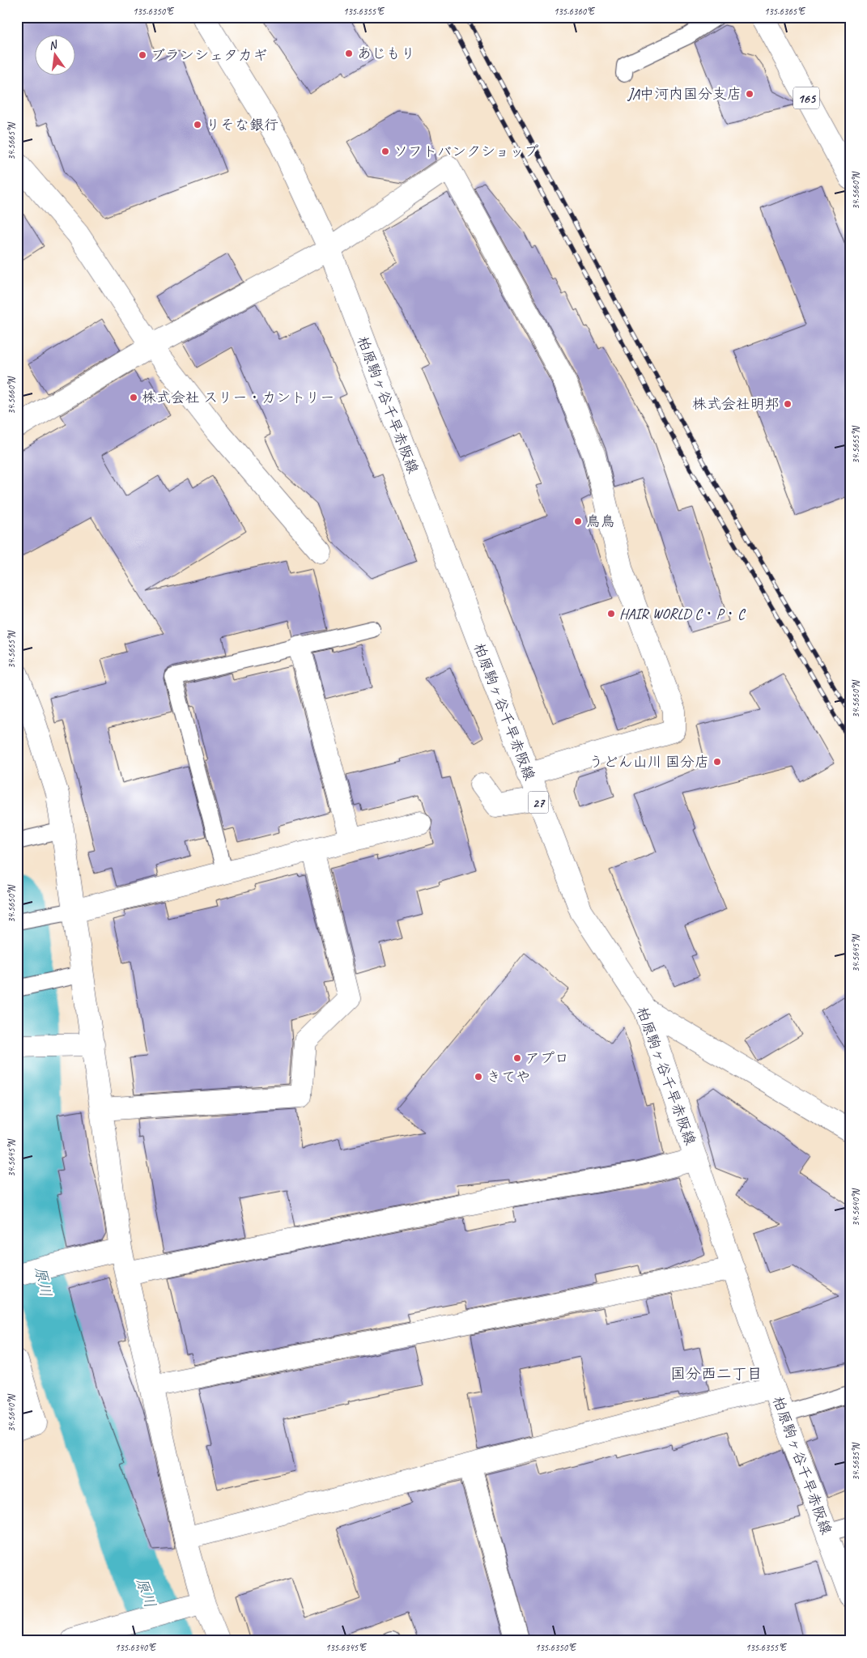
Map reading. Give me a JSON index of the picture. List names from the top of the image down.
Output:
{
  "streets": {
    "main road": ["165", "柏原駒ヶ谷千早赤阪線", "27"]
  },
  "districts": ["国分西二丁目"],
  "water": ["原川"],
  "places": [
    "あじもり",
    "ブランシェタカギ",
    "JA中河内国分支店",
    "りそな銀行",
    "ソフトバンクショップ",
    "株式会社 スリー・カントリー",
    "株式会社明邦",
    "鳥鳥",
    "HAIR WORLD C・P・C",
    "うどん山川 国分店",
    "アプロ",
    "きてや"
  ],
  "north": "top",
  "coordinates": [
    "135.6350°E",
    "135.6355°E",
    "135.6360°E",
    "135.6365°E",
    "34.5665°N",
    "34.5660°N",
    "34.5655°N",
    "34.5650°N",
    "34.5645°N",
    "34.5640°N",
    "34.5635°N",
    "135.6340°E",
    "135.6345°E"
  ]
}
